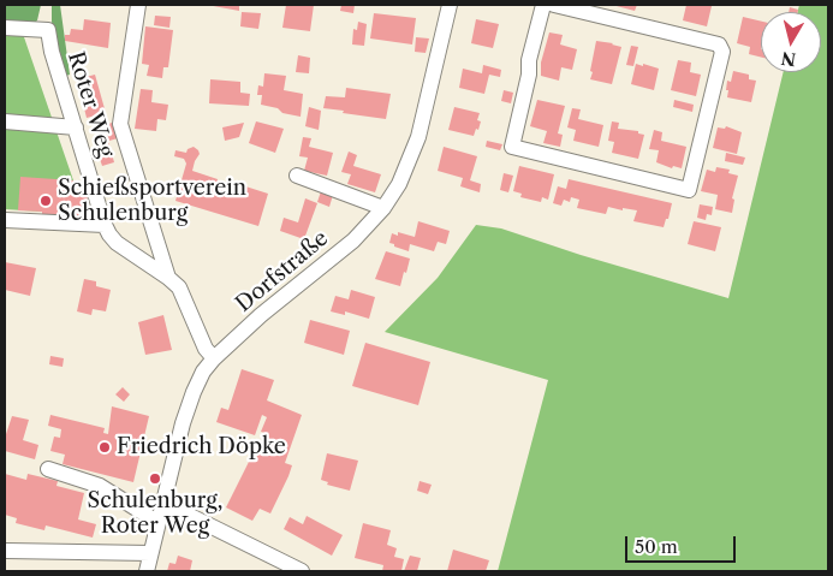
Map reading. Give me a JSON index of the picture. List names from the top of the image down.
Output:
{
  "streets": {
    "street": ["Roter Weg", "Dorfstraße"]
  },
  "crossings": [
    ["Roter Weg", "Dorfstraße"]
  ],
  "places": ["Schießsportverein Schulenburg", "Friedrich Döpke", "Schulenburg, Roter Weg"],
  "scale_bar": "50 m",
  "north": "bottom"
}
